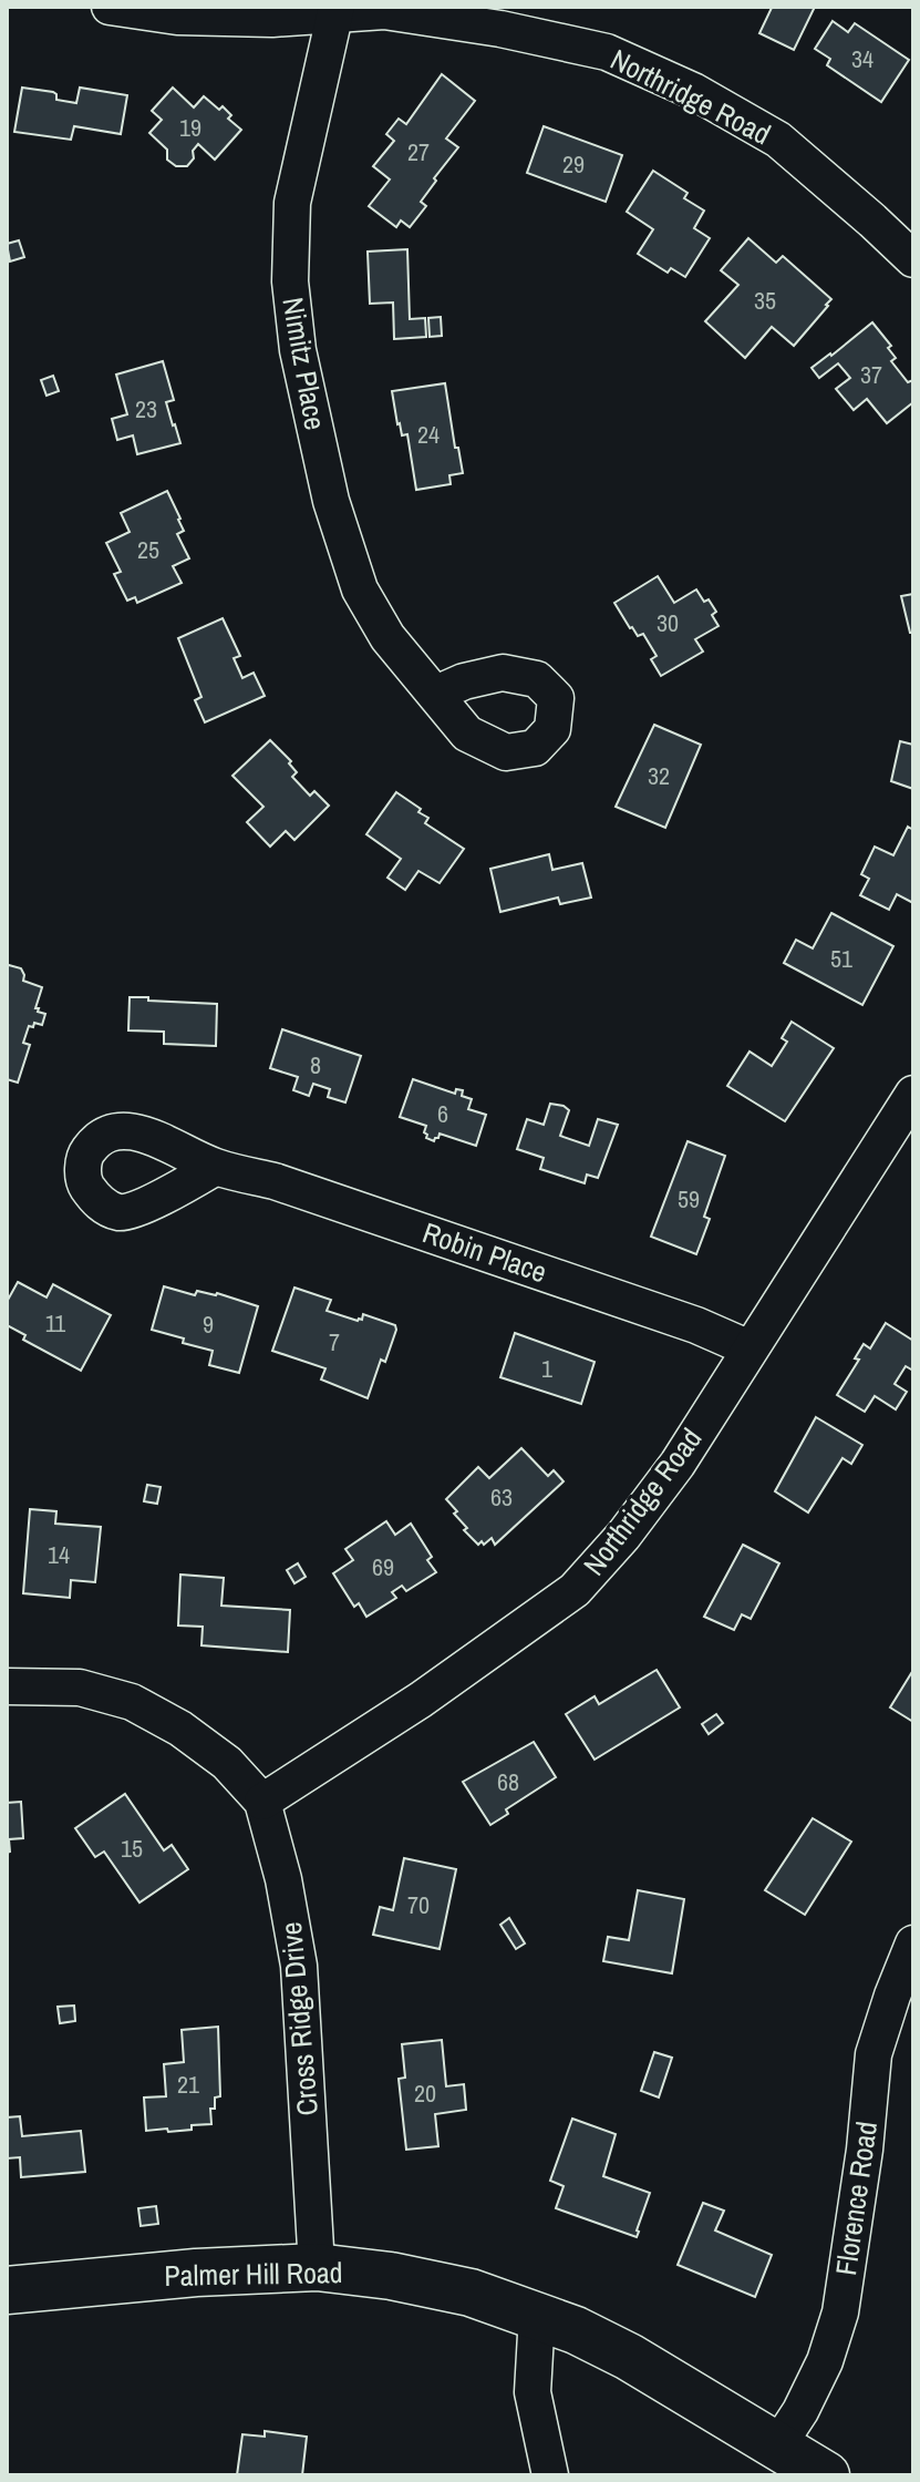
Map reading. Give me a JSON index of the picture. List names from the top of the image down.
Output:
{
  "streets": {
    "main road": ["Palmer Hill Road"],
    "street": [
      "Northridge Road",
      "Nimitz Place",
      "Robin Place",
      "Cross Ridge Drive",
      "Florence Road"
    ]
  },
  "crossings": [
    ["Northridge Road", "Nimitz Place"],
    ["Northridge Road", "Robin Place"],
    ["Northridge Road", "Cross Ridge Drive"],
    ["Cross Ridge Drive", "Palmer Hill Road"],
    ["Florence Road", "Palmer Hill Road"]
  ],
  "house_numbers": [
    "34",
    "19",
    "27",
    "29",
    "35",
    "37",
    "23",
    "24",
    "25",
    "30",
    "32",
    "51",
    "8",
    "6",
    "59",
    "11",
    "9",
    "7",
    "1",
    "63",
    "14",
    "69",
    "68",
    "15",
    "70",
    "21",
    "20"
  ]
}
